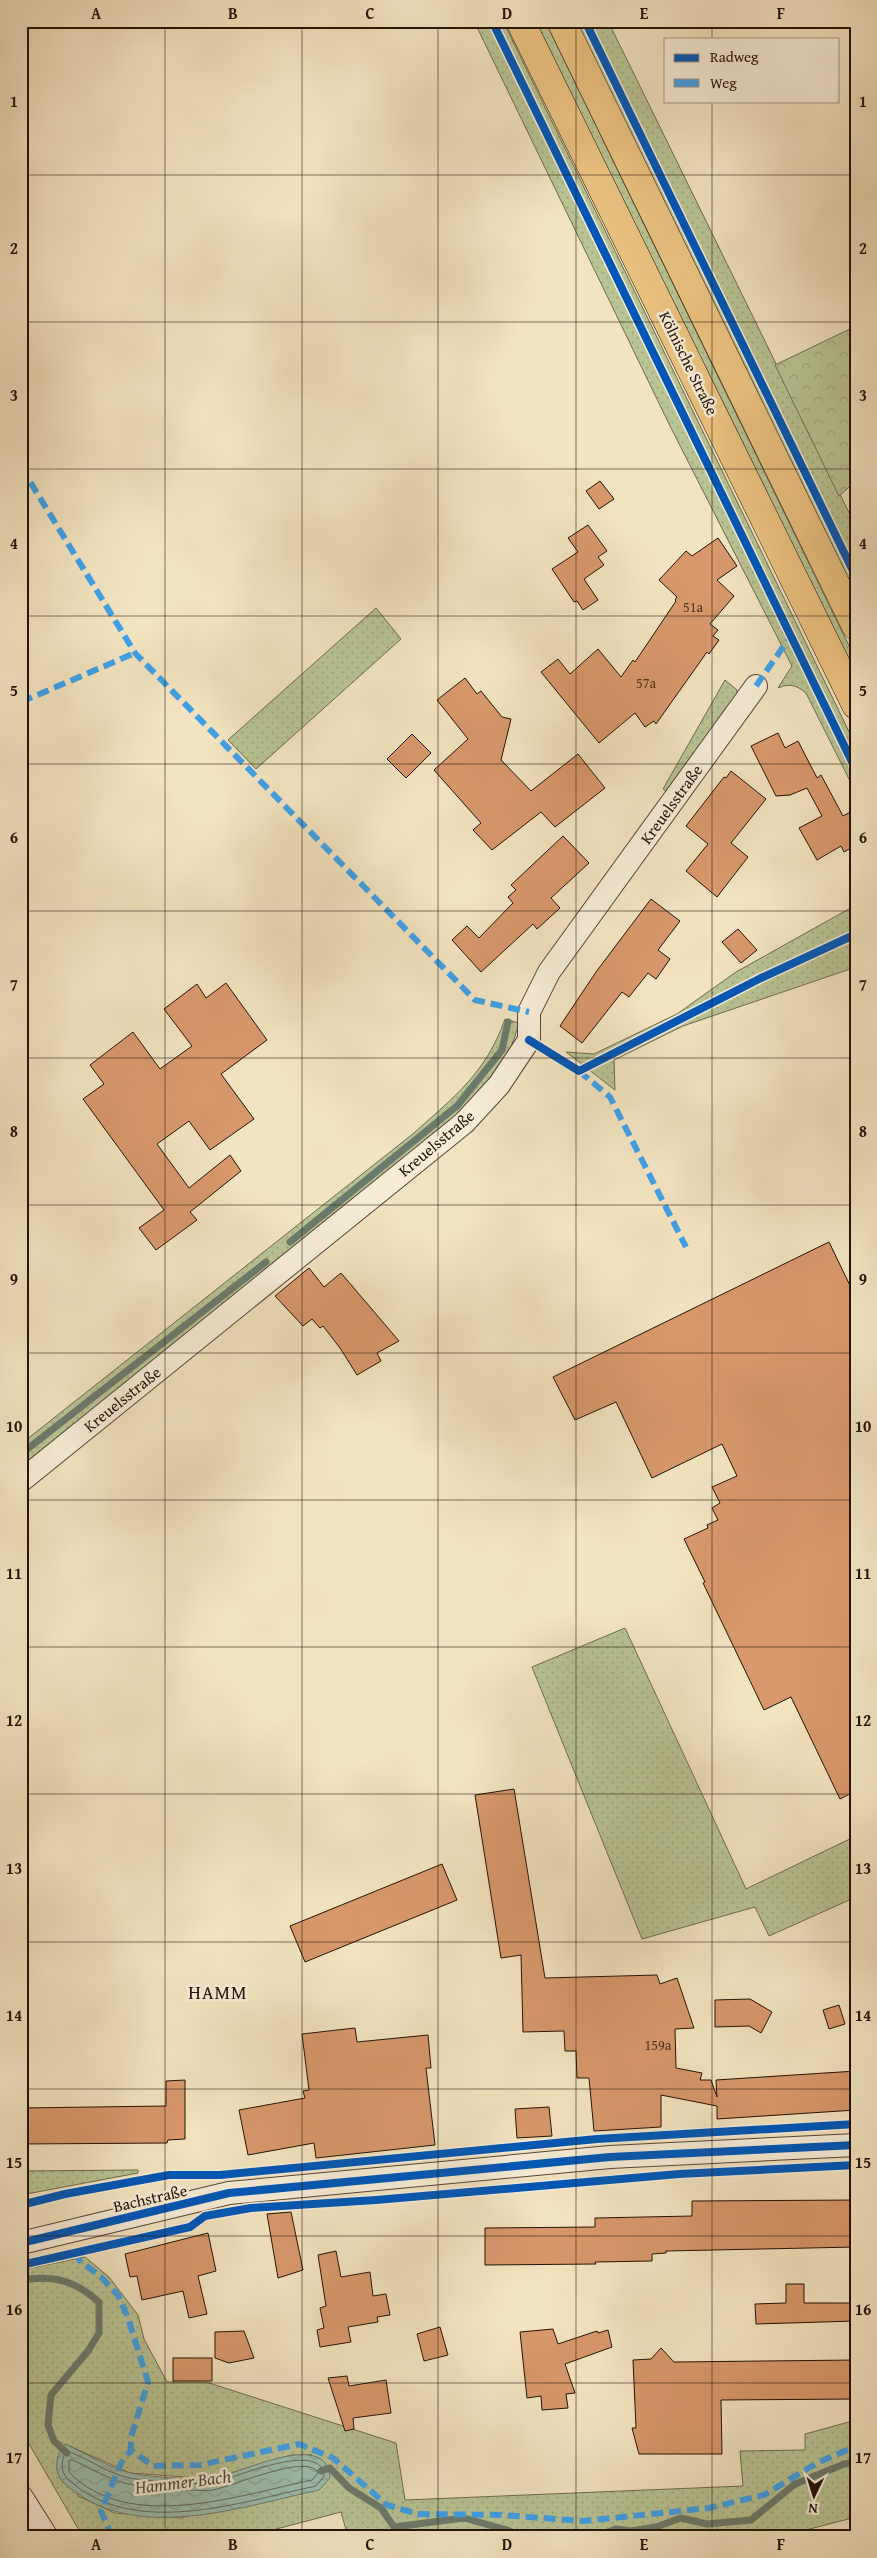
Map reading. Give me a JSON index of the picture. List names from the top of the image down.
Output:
{
  "streets": {
    "main road": ["Kölnische Straße"],
    "street": ["Kreuelsstraße", "Bachstraße"]
  },
  "districts": ["HAMM"],
  "water": ["Hammer Bach"],
  "house_numbers": ["51a", "57a", "159a"],
  "legend": ["Radweg", "Weg"],
  "north": "bottom",
  "grid": {
    "columns": [
      "A",
      "B",
      "C",
      "D",
      "E",
      "F"
    ],
    "rows": [
      "1",
      "2",
      "3",
      "4",
      "5",
      "6",
      "7",
      "8",
      "9",
      "10",
      "11",
      "12",
      "13",
      "14",
      "15",
      "16",
      "17"
    ]
  }
}
